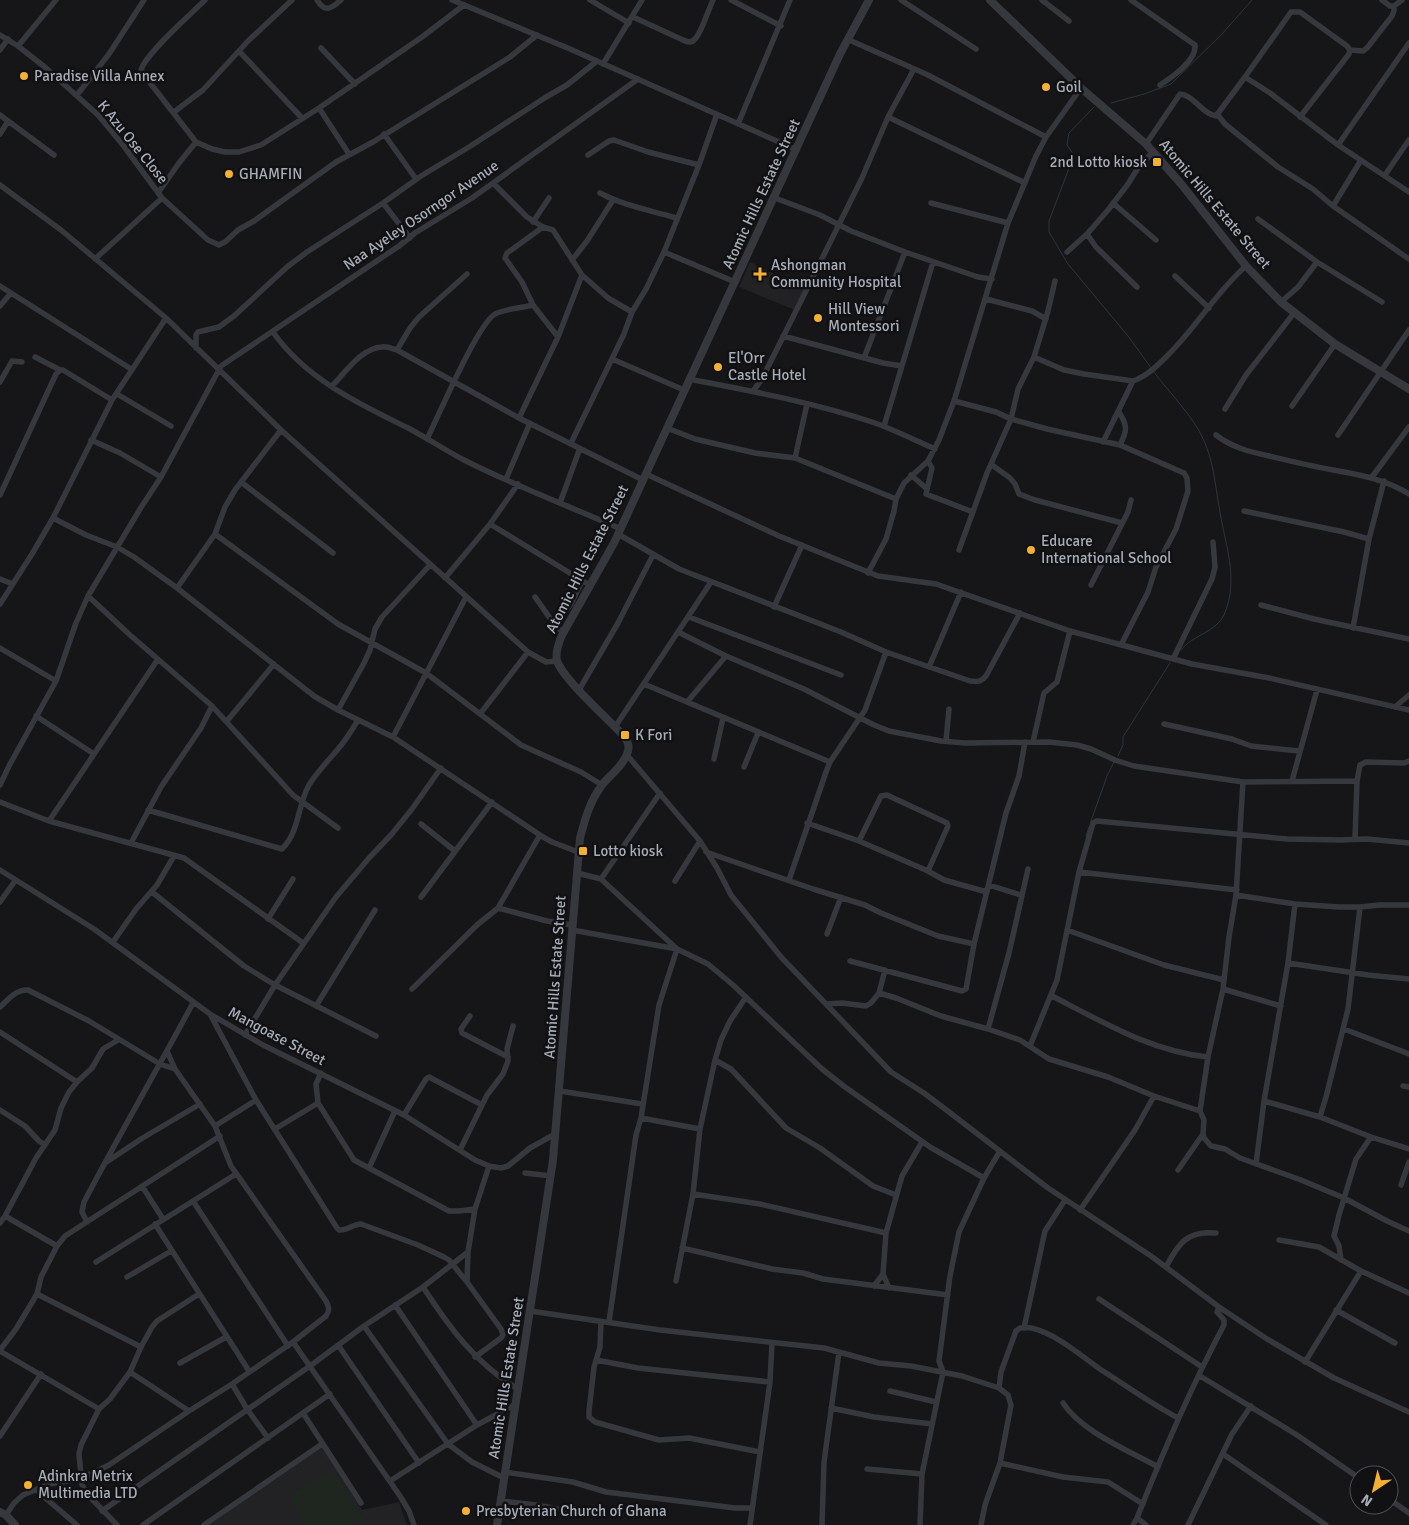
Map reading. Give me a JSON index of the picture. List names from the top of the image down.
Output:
{
  "streets": {
    "street": [
      "K Azu Ose Close",
      "Atomic Hills Estate Street",
      "Naa Ayeley Osorngor Avenue",
      "Mangoase Street"
    ]
  },
  "places": {
    "other": [
      "Paradise Villa Annex",
      "Goil",
      "GHAMFIN",
      "Hill View Montessori",
      "El'Orr Castle Hotel",
      "Educare International School",
      "Adinkra Metrix Multimedia LTD",
      "Presbyterian Church of Ghana"
    ],
    "transit": ["2nd Lotto kiosk", "K Fori", "Lotto kiosk"],
    "health": ["Ashongman Community Hospital"]
  },
  "north": "bottom left"
}
